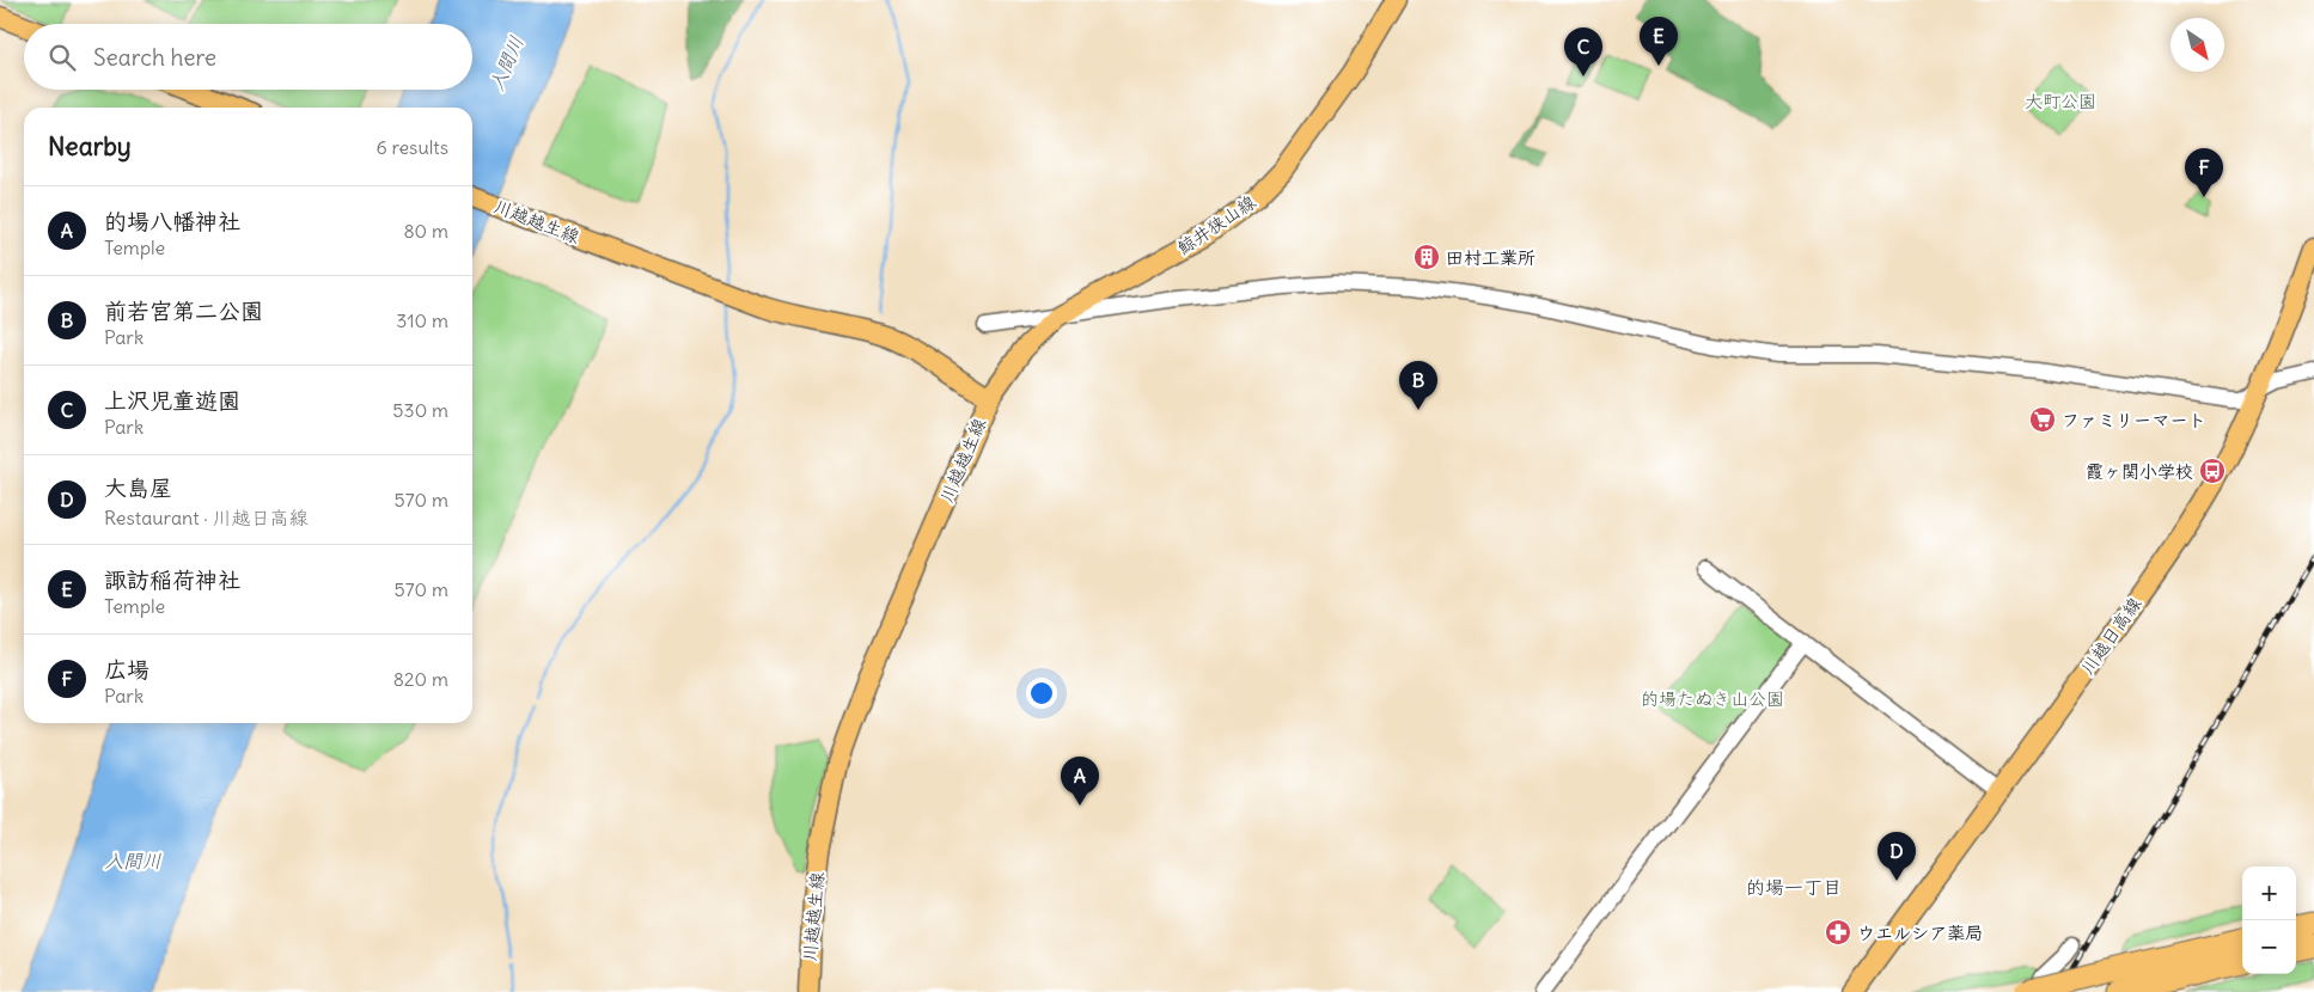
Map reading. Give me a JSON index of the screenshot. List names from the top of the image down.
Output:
{
  "streets": {
    "main road": ["川越越生線", "鯨井狭山線", "川越日高線"]
  },
  "crossings": [
    ["川越越生線", "鯨井狭山線"]
  ],
  "districts": ["的場一丁目"],
  "water": ["入間川"],
  "parks": ["大町公園", "的場たぬき山公園"],
  "places": {
    "building": ["田村工業所"],
    "supermarket": ["ファミリーマート"],
    "bus stop": ["霞ヶ関小学校"],
    "pharmacy": ["ウエルシア薬局"]
  },
  "north": "bottom right",
  "page": {
    "pins": [
      "E",
      "C",
      "F",
      "B",
      "A",
      "D"
    ],
    "search": "Search here",
    "heading": ["Nearby", "6 results"],
    "list": [
      {
        "mark": "A",
        "name": "的場八幡神社",
        "note": "Temple",
        "value": "80 m"
      },
      {
        "mark": "B",
        "name": "前若宮第二公園",
        "note": "Park",
        "value": "310 m"
      },
      {
        "mark": "C",
        "name": "上沢児童遊園",
        "note": "Park",
        "value": "530 m"
      },
      {
        "mark": "D",
        "name": "大島屋",
        "note": "Restaurant · 川越日高線",
        "value": "570 m"
      },
      {
        "mark": "E",
        "name": "諏訪稲荷神社",
        "note": "Temple",
        "value": "570 m"
      },
      {
        "mark": "F",
        "name": "広場",
        "note": "Park",
        "value": "820 m"
      }
    ],
    "map_buttons": ["+", "−"]
  }
}
